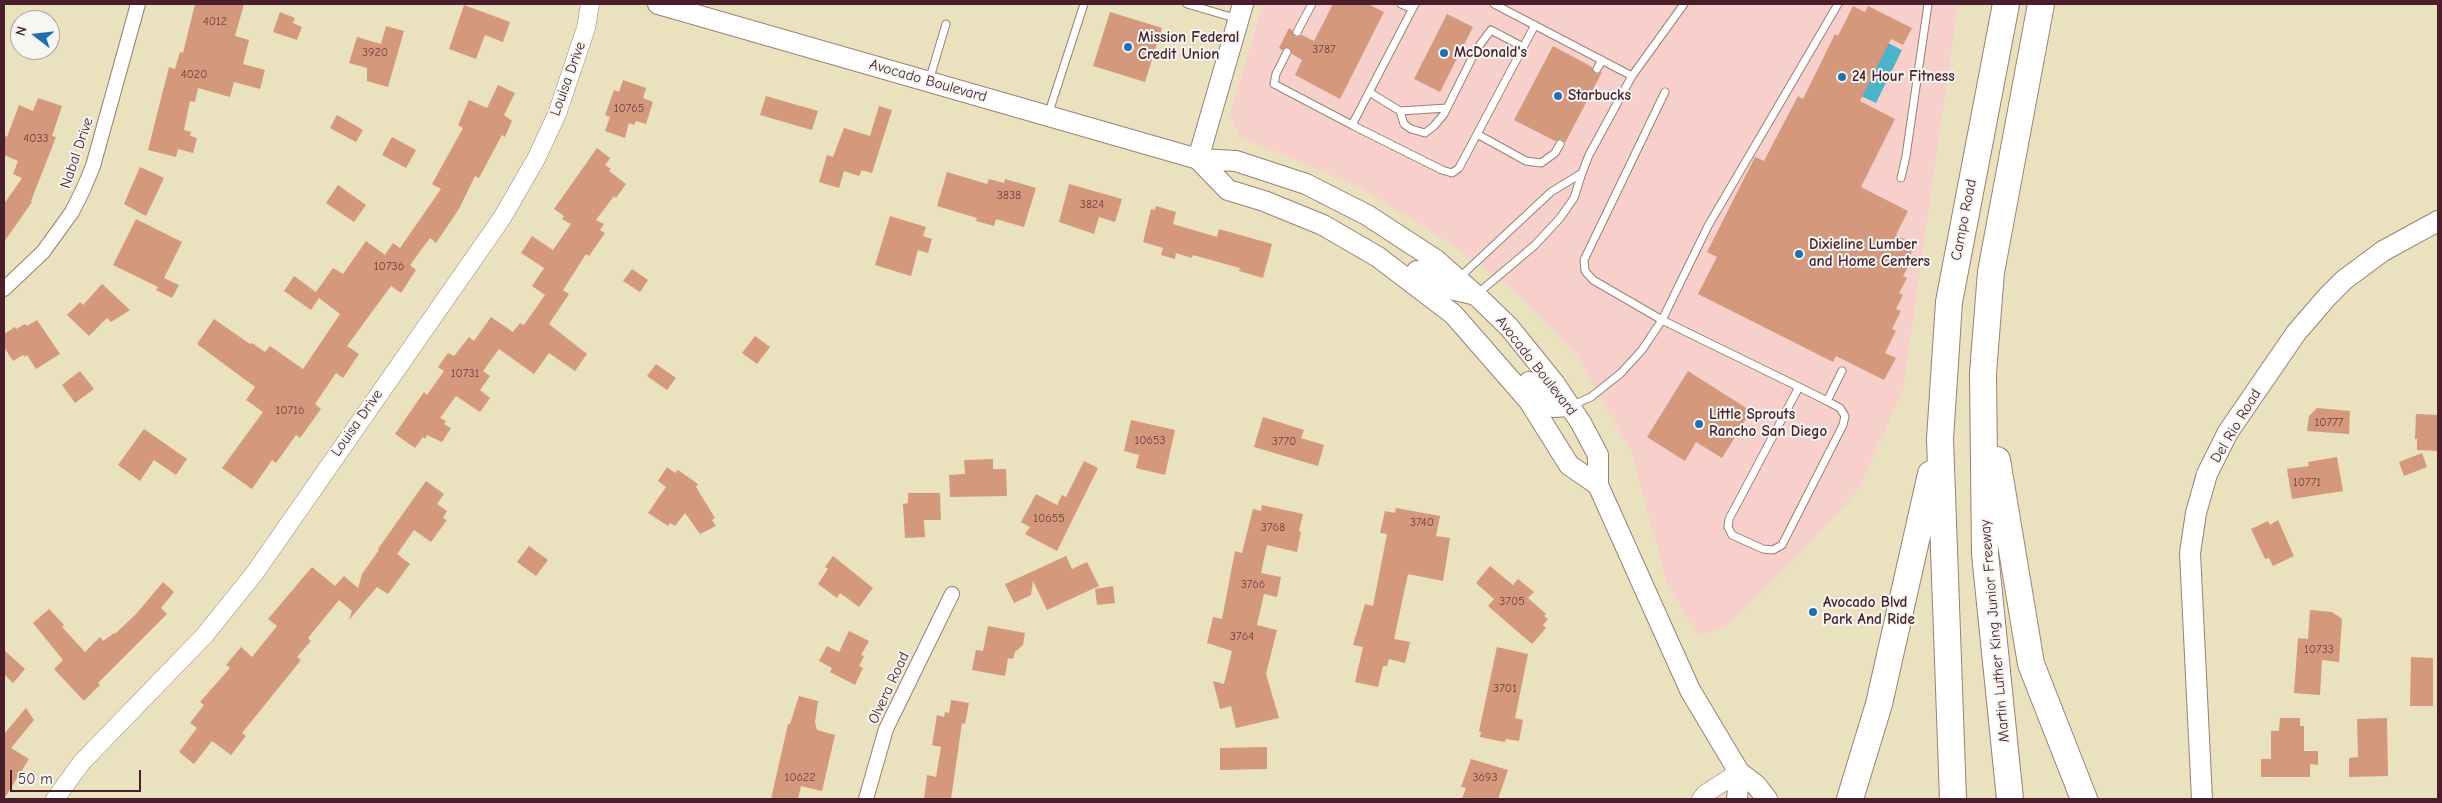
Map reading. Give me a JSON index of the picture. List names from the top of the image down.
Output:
{
  "streets": {
    "highway": ["Campo Road", "Martin Luther King Junior Freeway"],
    "main road": ["Avocado Boulevard", "Del Rio Road"],
    "street": ["Louisa Drive", "Nabal Drive", "Olvera Road"]
  },
  "places": [
    "Mission Federal Credit Union",
    "McDonald's",
    "24 Hour Fitness",
    "Starbucks",
    "Dixieline Lumber and Home Centers",
    "Little Sprouts Rancho San Diego",
    "Avocado Blvd Park And Ride"
  ],
  "house_numbers": [
    "4012",
    "3787",
    "3920",
    "4020",
    "10765",
    "4033",
    "3838",
    "3824",
    "10736",
    "10731",
    "10716",
    "10777",
    "10653",
    "3770",
    "10771",
    "10655",
    "3740",
    "3768",
    "3766",
    "3705",
    "3764",
    "10733",
    "3701",
    "10622",
    "3693"
  ],
  "scale_bar": "50 m",
  "north": "left"
}
